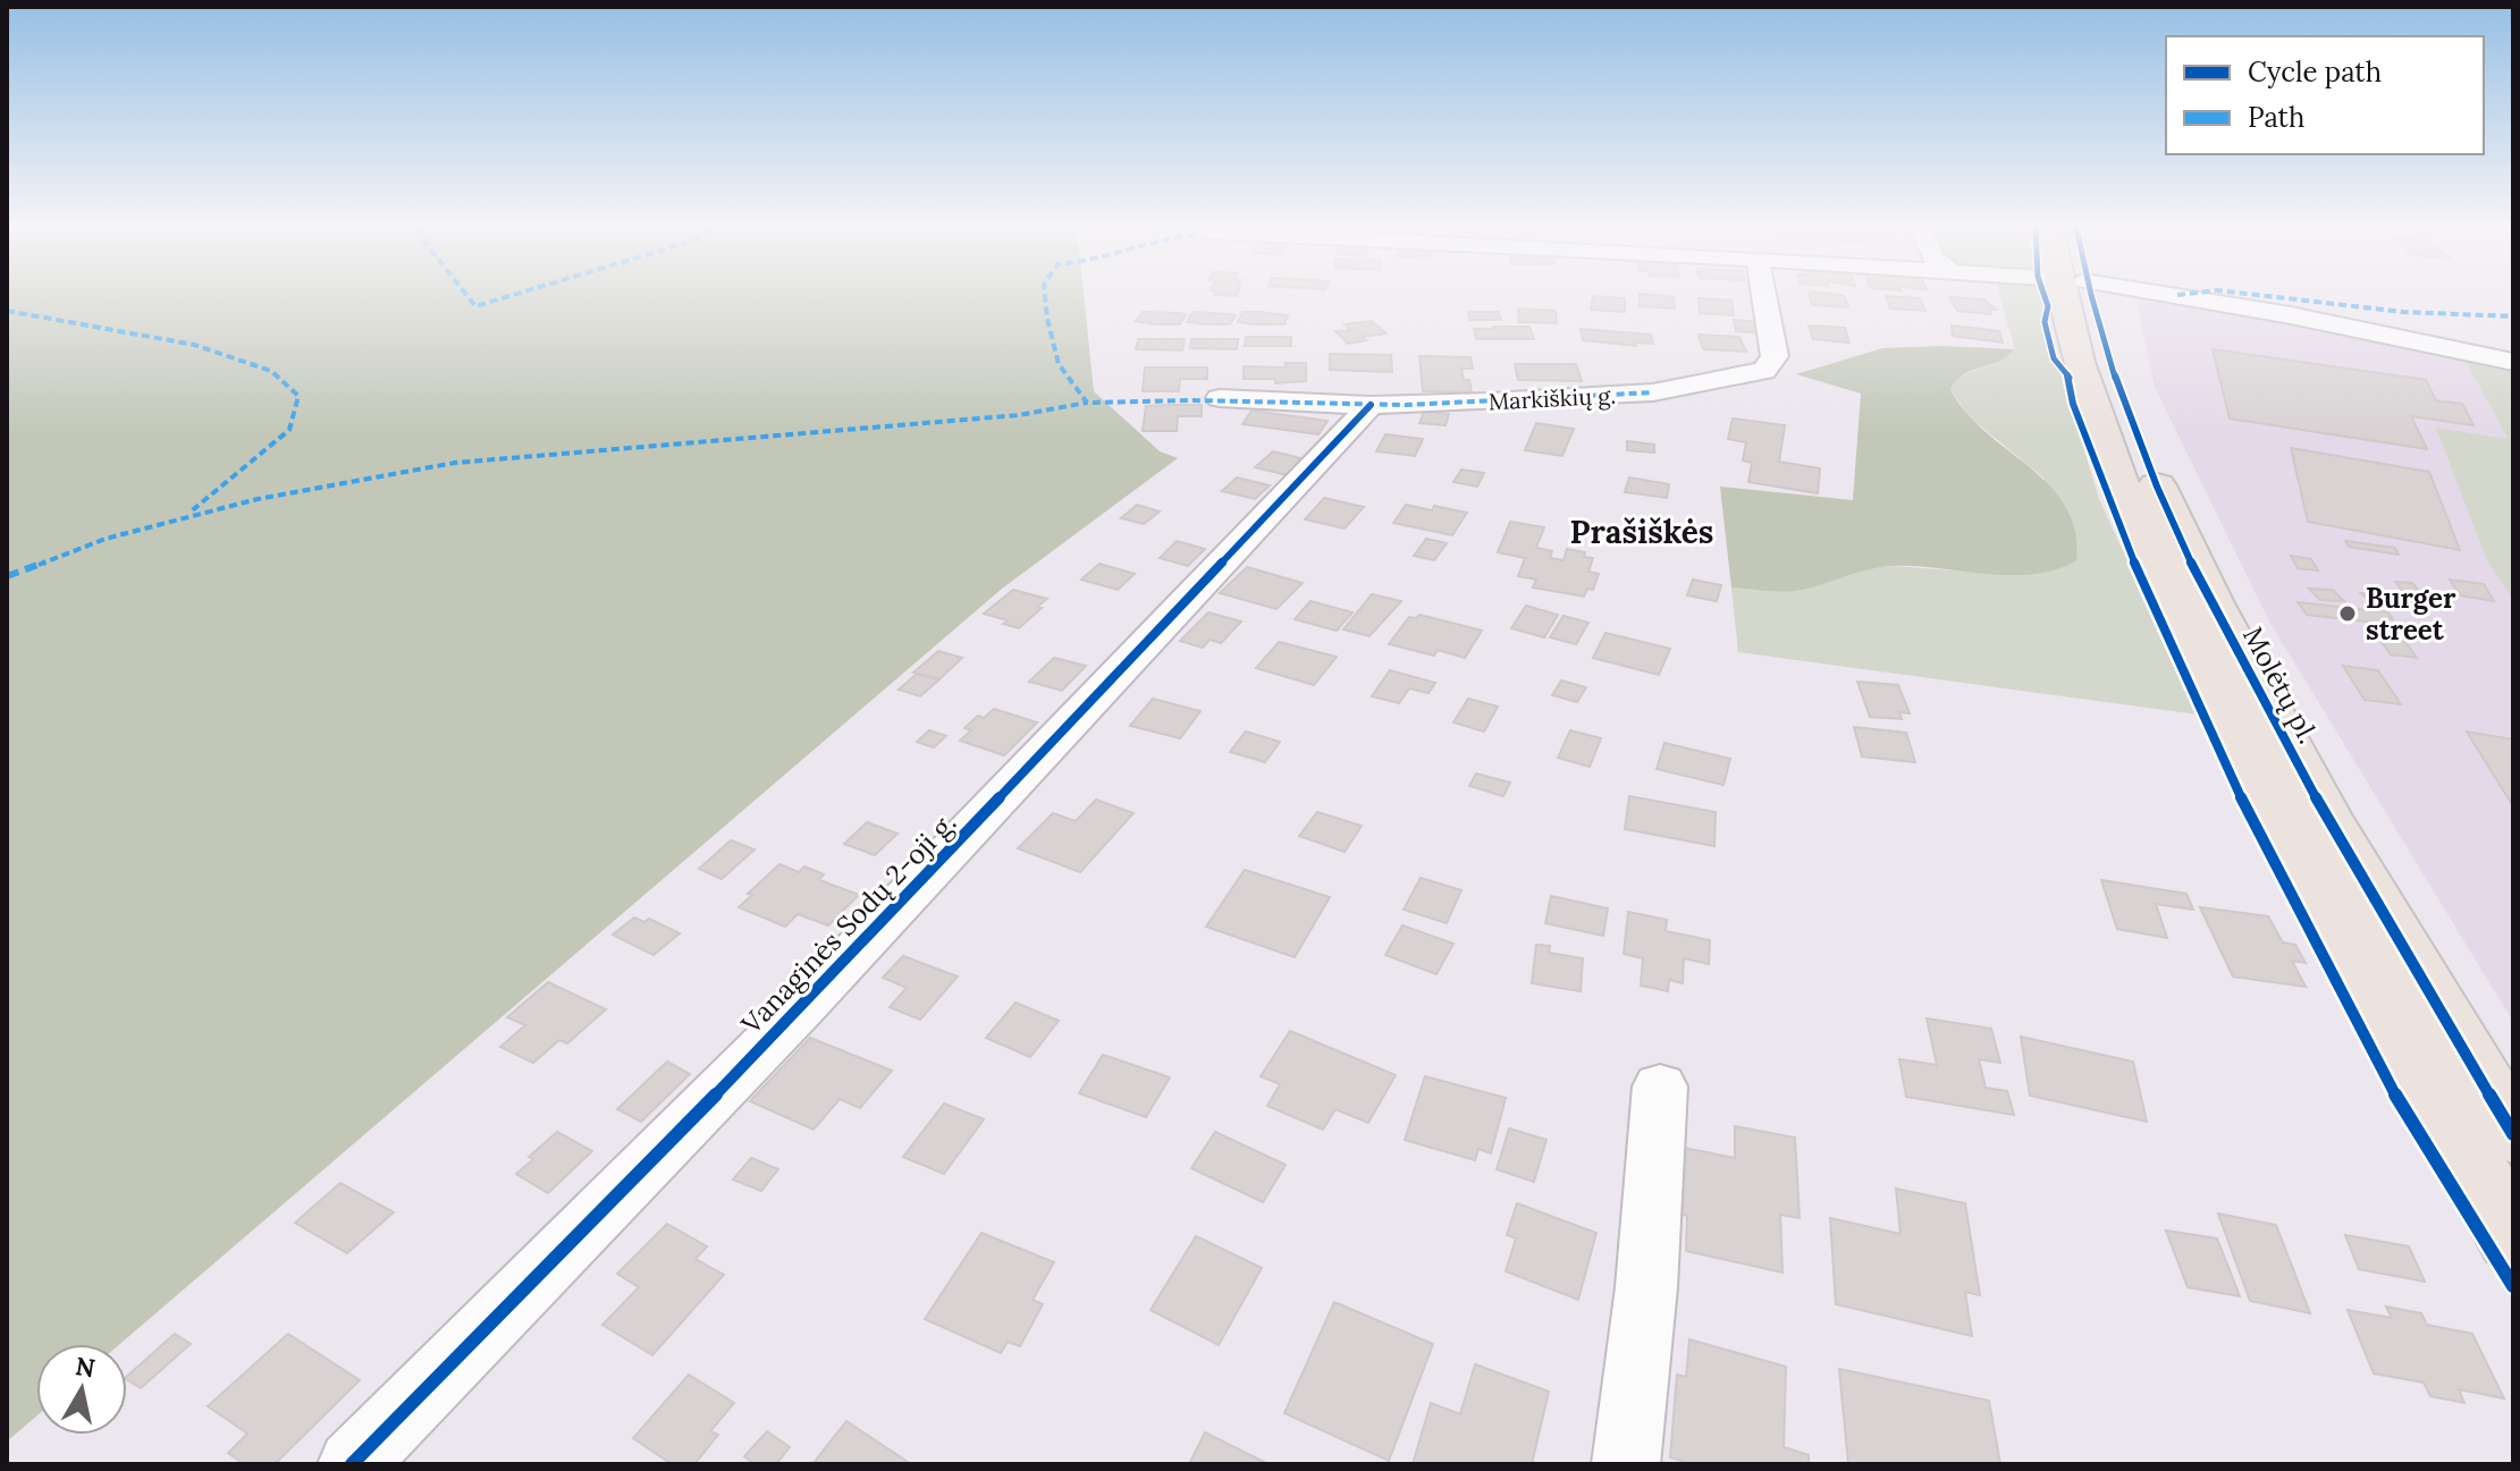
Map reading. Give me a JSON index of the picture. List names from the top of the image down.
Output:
{
  "streets": {
    "highway": ["Molėtų pl."],
    "street": ["Markiškių g.", "Vanaginės Sodų 2-oji g."]
  },
  "crossings": [
    ["Markiškių g.", "Vanaginės Sodų 2-oji g."]
  ],
  "districts": ["Prašiškės"],
  "places": ["Burger street"],
  "legend": ["Cycle path", "Path"],
  "north": "top"
}
